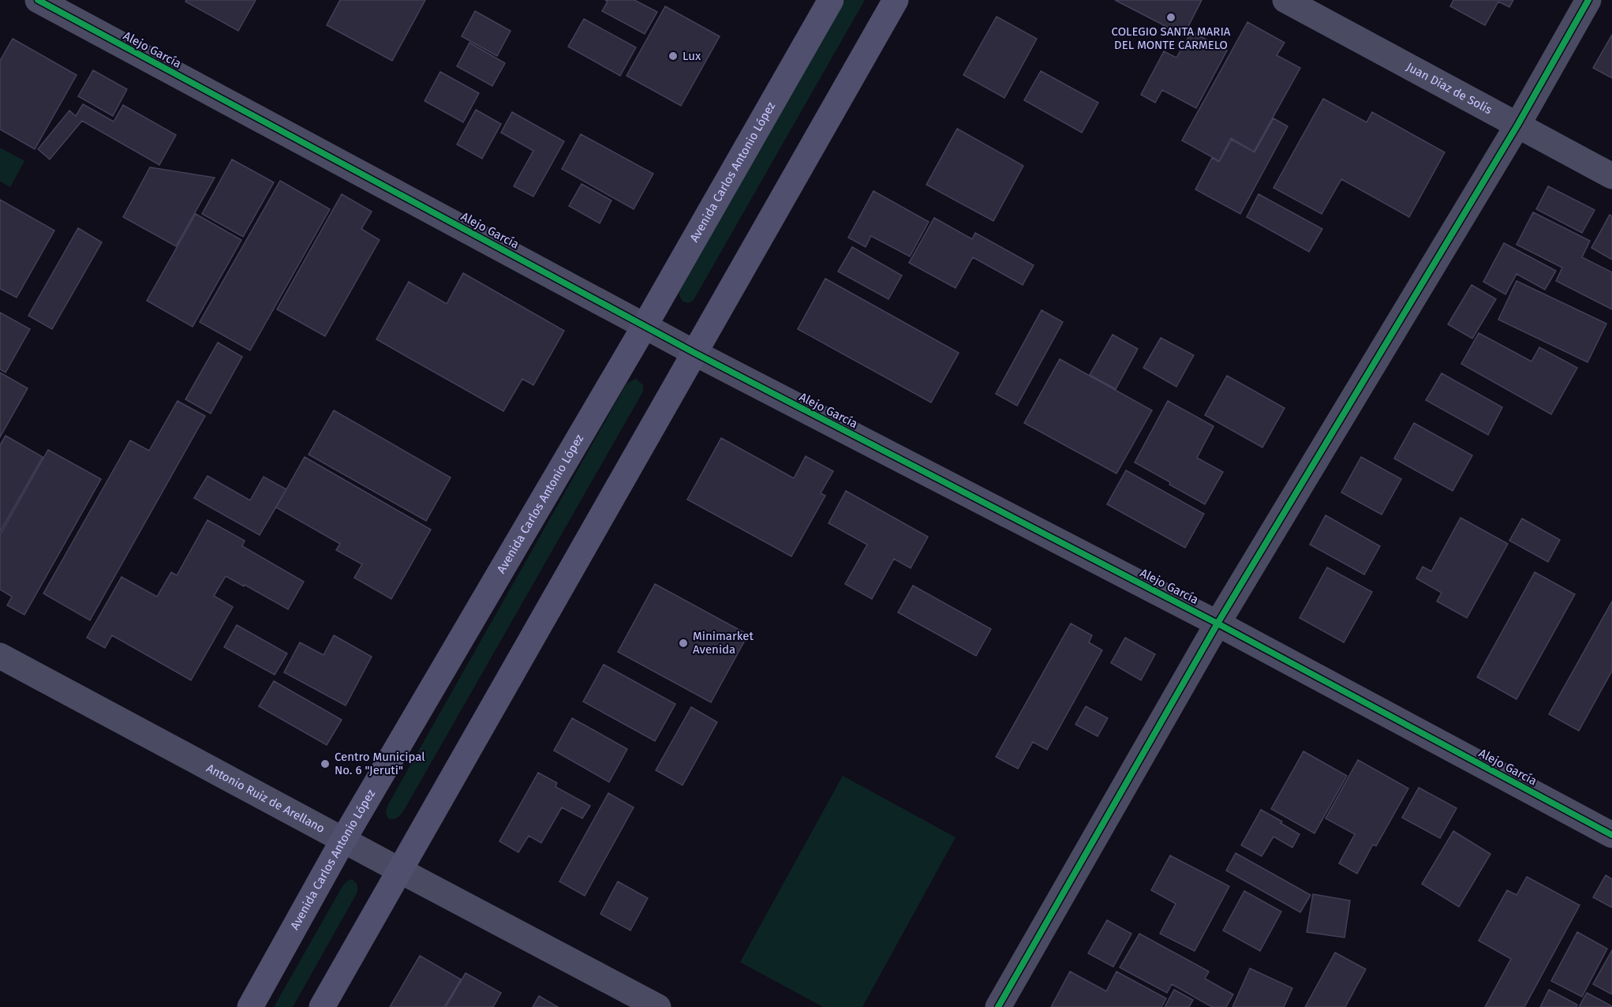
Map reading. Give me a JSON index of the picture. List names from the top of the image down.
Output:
{
  "streets": {
    "main road": ["Avenida Carlos Antonio López"],
    "street": ["Alejo García", "Juan Díaz de Solis", "Antonio Ruiz de Arellano"]
  },
  "crossings": [
    ["Alejo García", "Avenida Carlos Antonio López"],
    ["Avenida Carlos Antonio López", "Antonio Ruiz de Arellano"]
  ],
  "places": [
    "COLEGIO SANTA MARIA DEL MONTE CARMELO",
    "Lux",
    "Minimarket Avenida",
    "Centro Municipal No. 6 \"Jeruti\""
  ]
}
